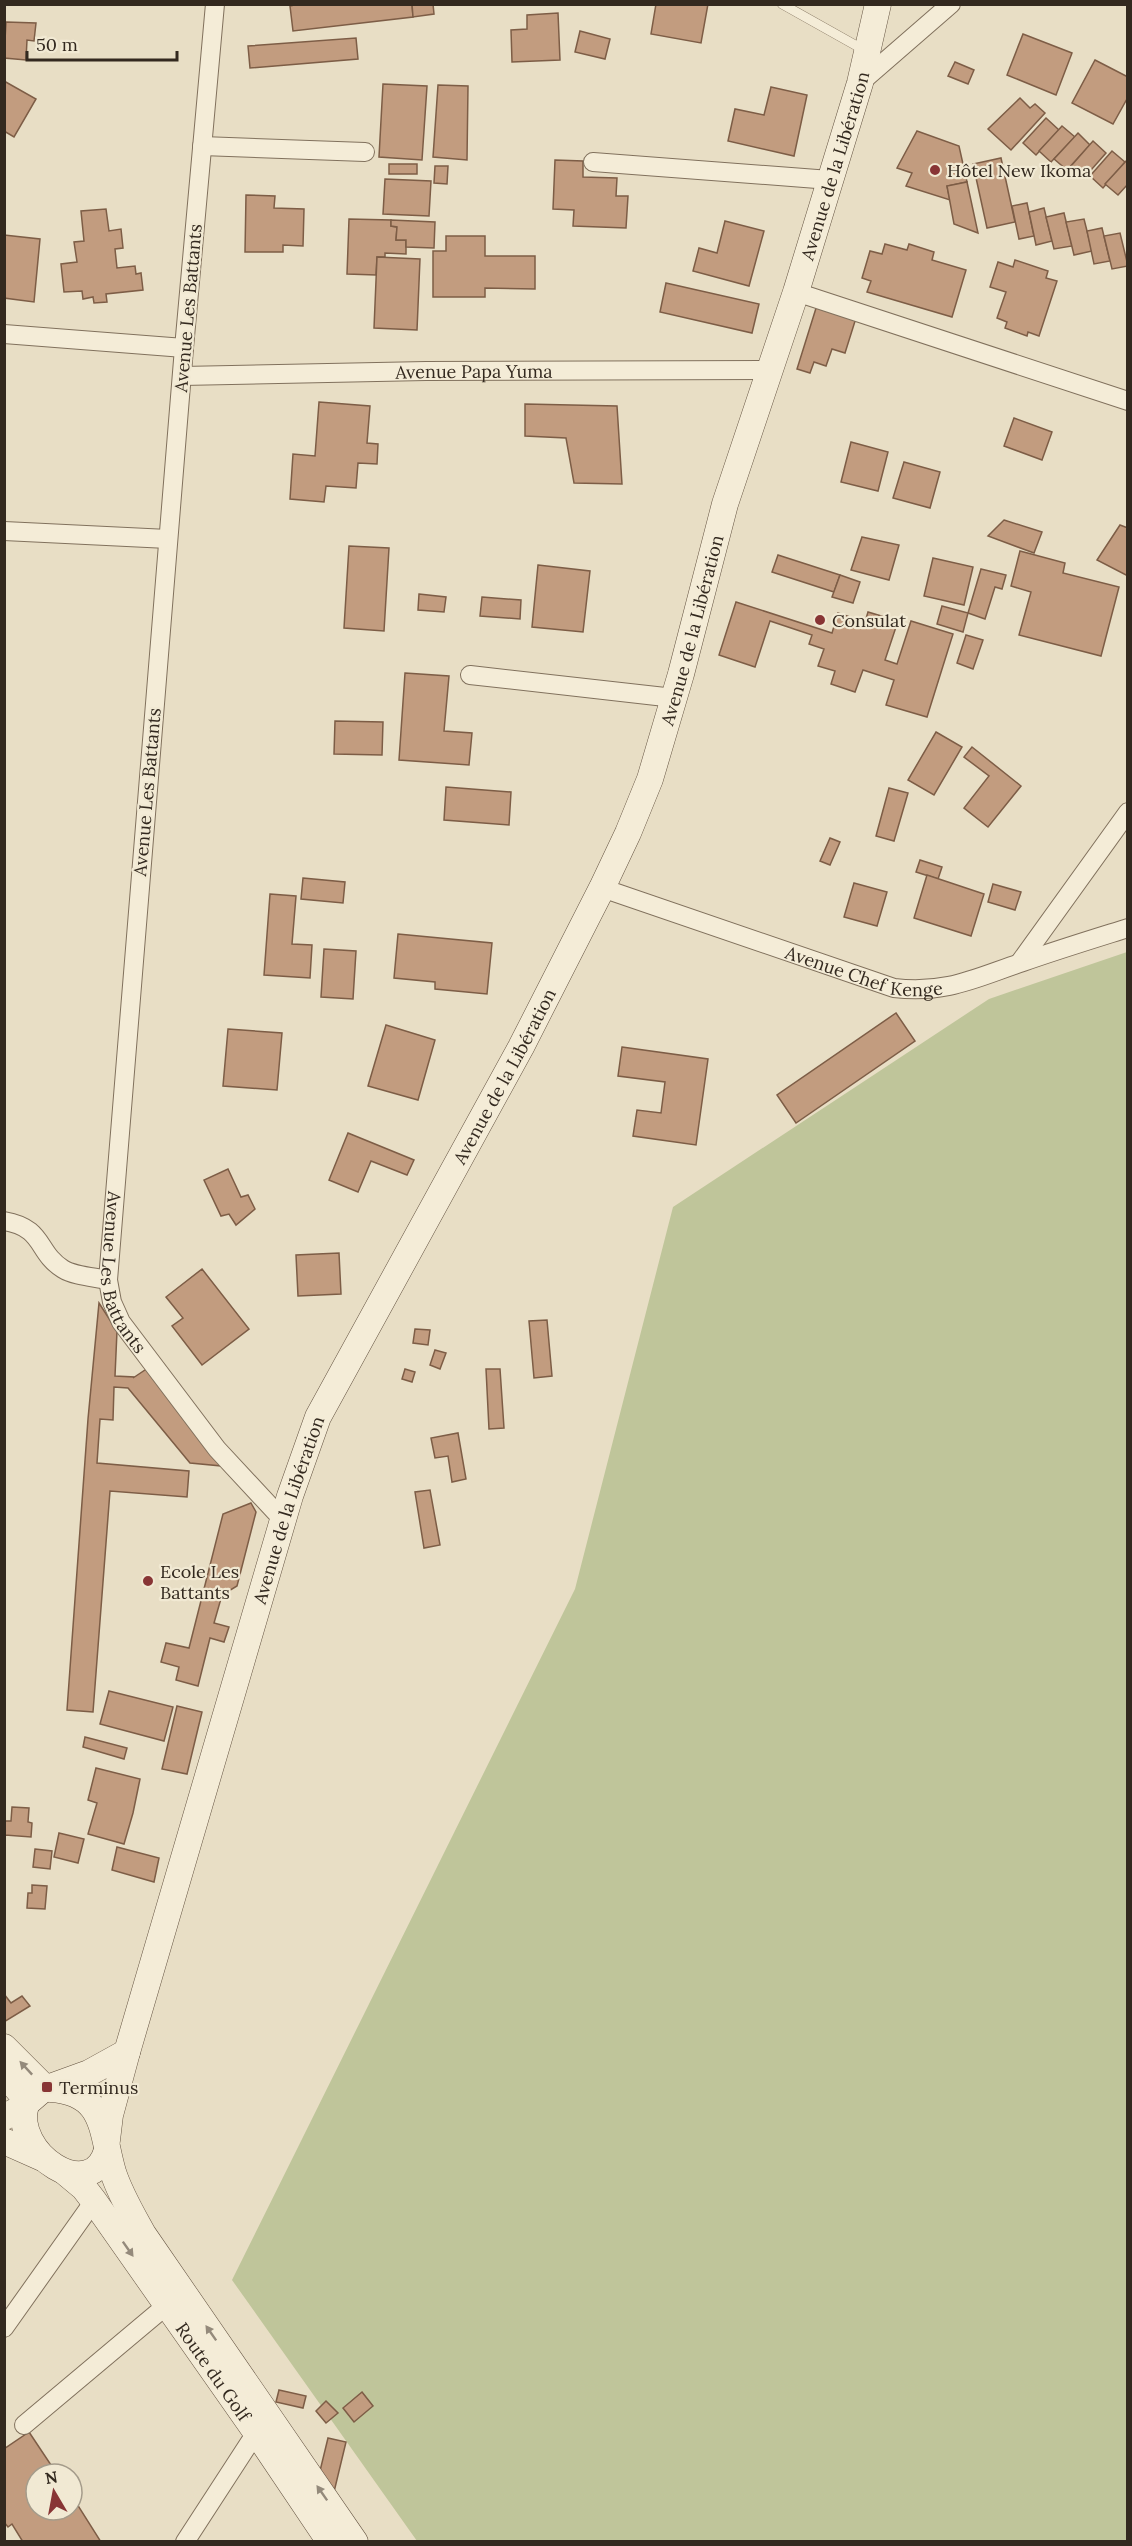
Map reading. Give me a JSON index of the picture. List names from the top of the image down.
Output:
{
  "streets": {
    "street": [
      "Avenue de la Libération",
      "Avenue Les Battants",
      "Avenue Papa Yuma",
      "Avenue Chef Kenge",
      "Route du Golf"
    ]
  },
  "crossings": [
    ["Avenue de la Libération", "Avenue Les Battants"],
    ["Avenue de la Libération", "Avenue Papa Yuma"],
    ["Avenue de la Libération", "Avenue Chef Kenge"],
    ["Avenue de la Libération", "Route du Golf"],
    ["Avenue Les Battants", "Avenue Papa Yuma"]
  ],
  "places": {
    "other": ["Hôtel New Ikoma", "Consulat", "Ecole Les Battants"],
    "transit": ["Terminus"]
  },
  "scale_bar": "50 m",
  "north": "top"
}
